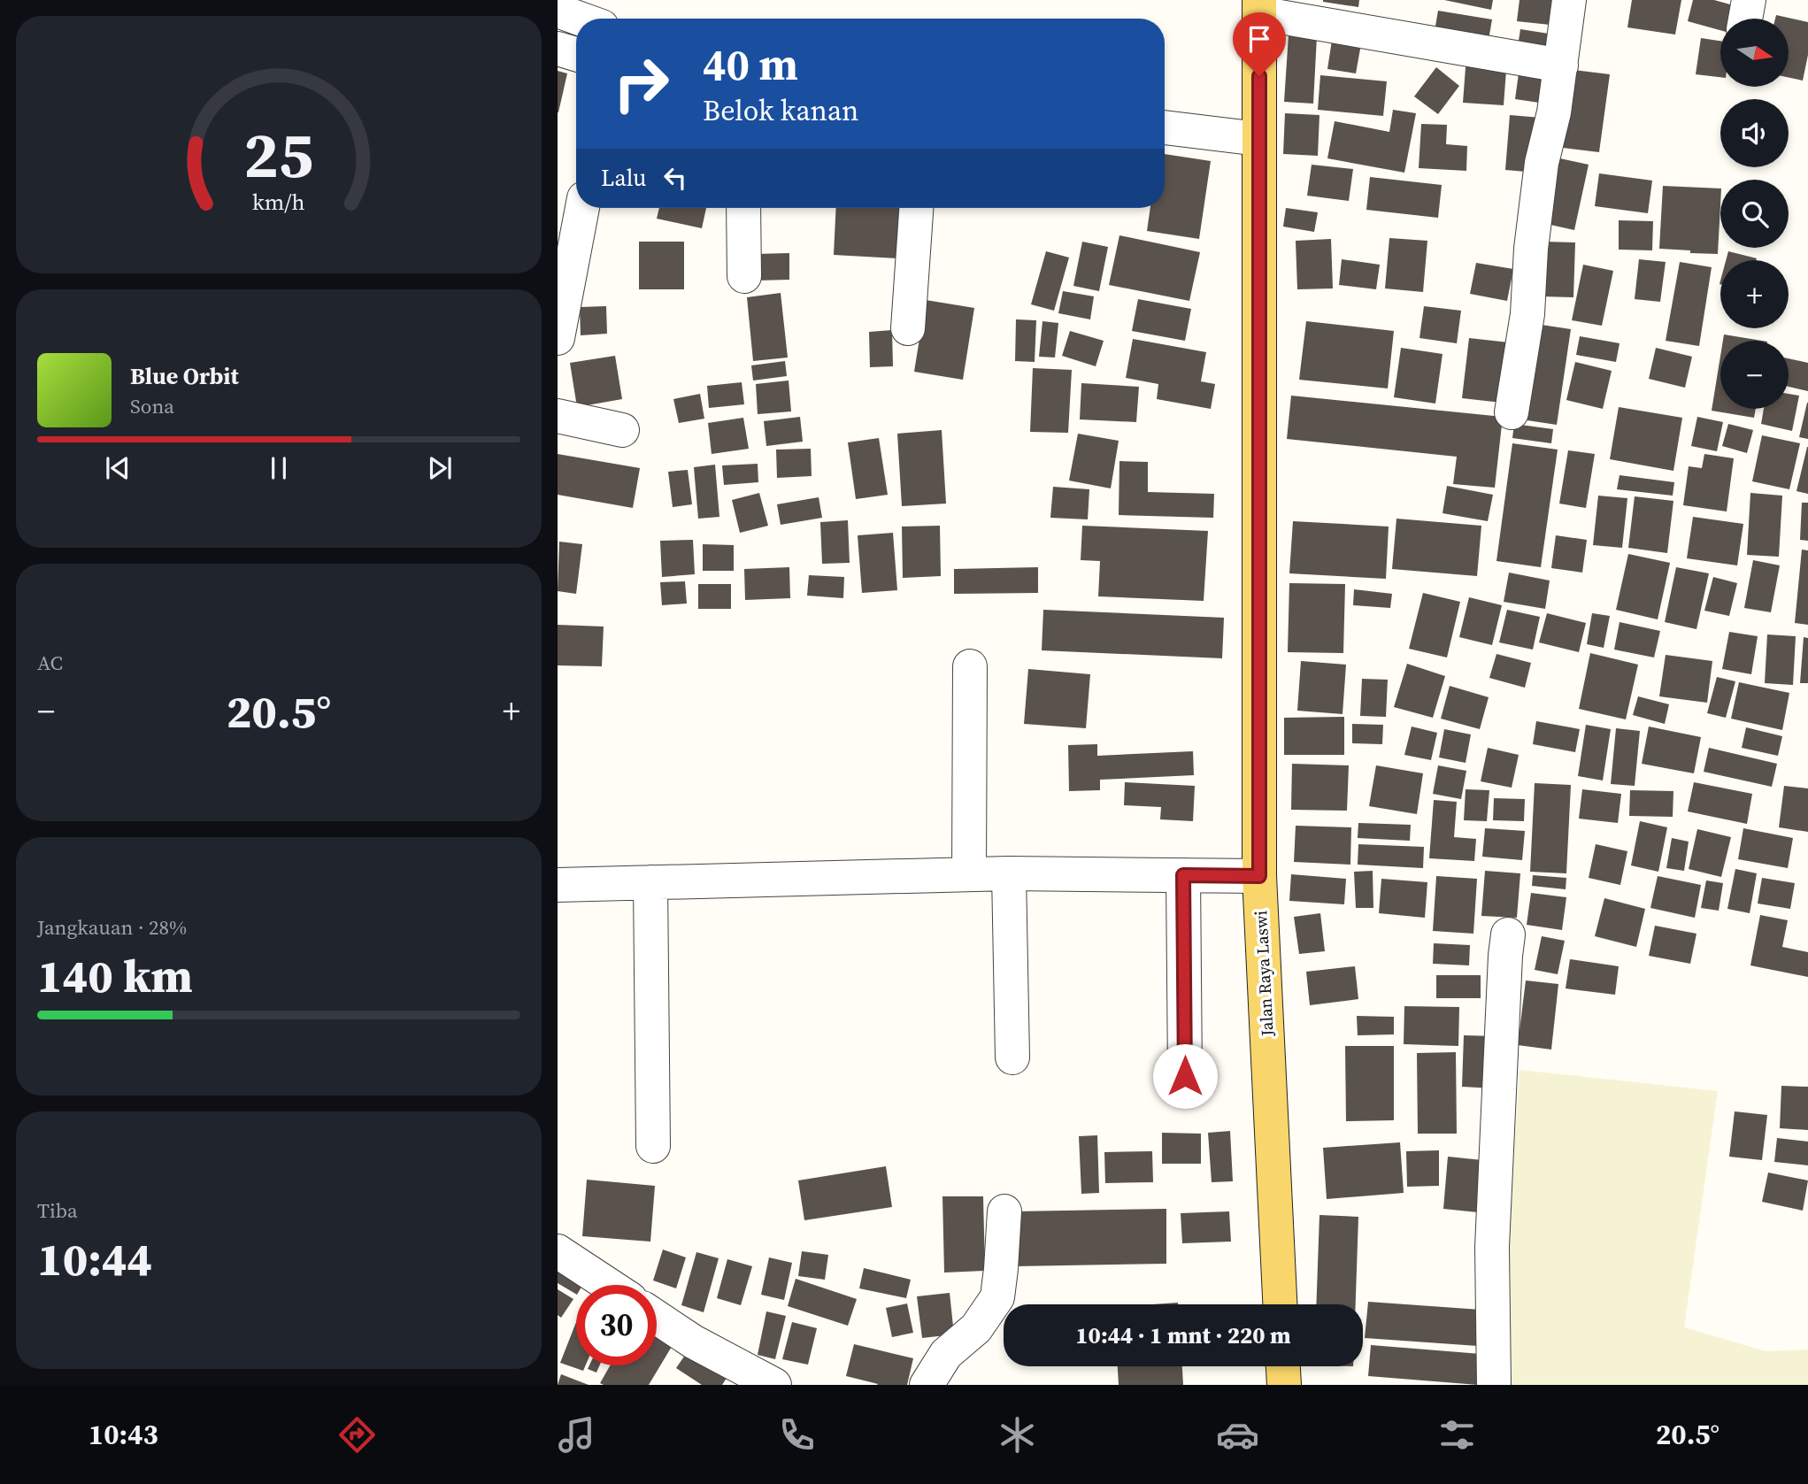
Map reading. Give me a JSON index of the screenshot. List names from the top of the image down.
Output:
{
  "streets": {
    "main road": ["Jalan Raya Laswi"]
  },
  "north": "right",
  "page": {
    "map_buttons": ["+", "−"],
    "turn": ["40 m", "Belok kanan"],
    "then": "Lalu",
    "song": ["Blue Orbit", "Sona"],
    "tile": [
      "AC",
      ["Jangkauan · 28%", "140 km"],
      ["Tiba", "10:44"]
    ],
    "heat": ["−", "20.5°", "+"],
    "limit": "30",
    "trip": "10:44 · 1 mnt · 220 m",
    "tabs": ["10:43", "20.5°"],
    "gauge": ["25", "km/h"]
  }
}
